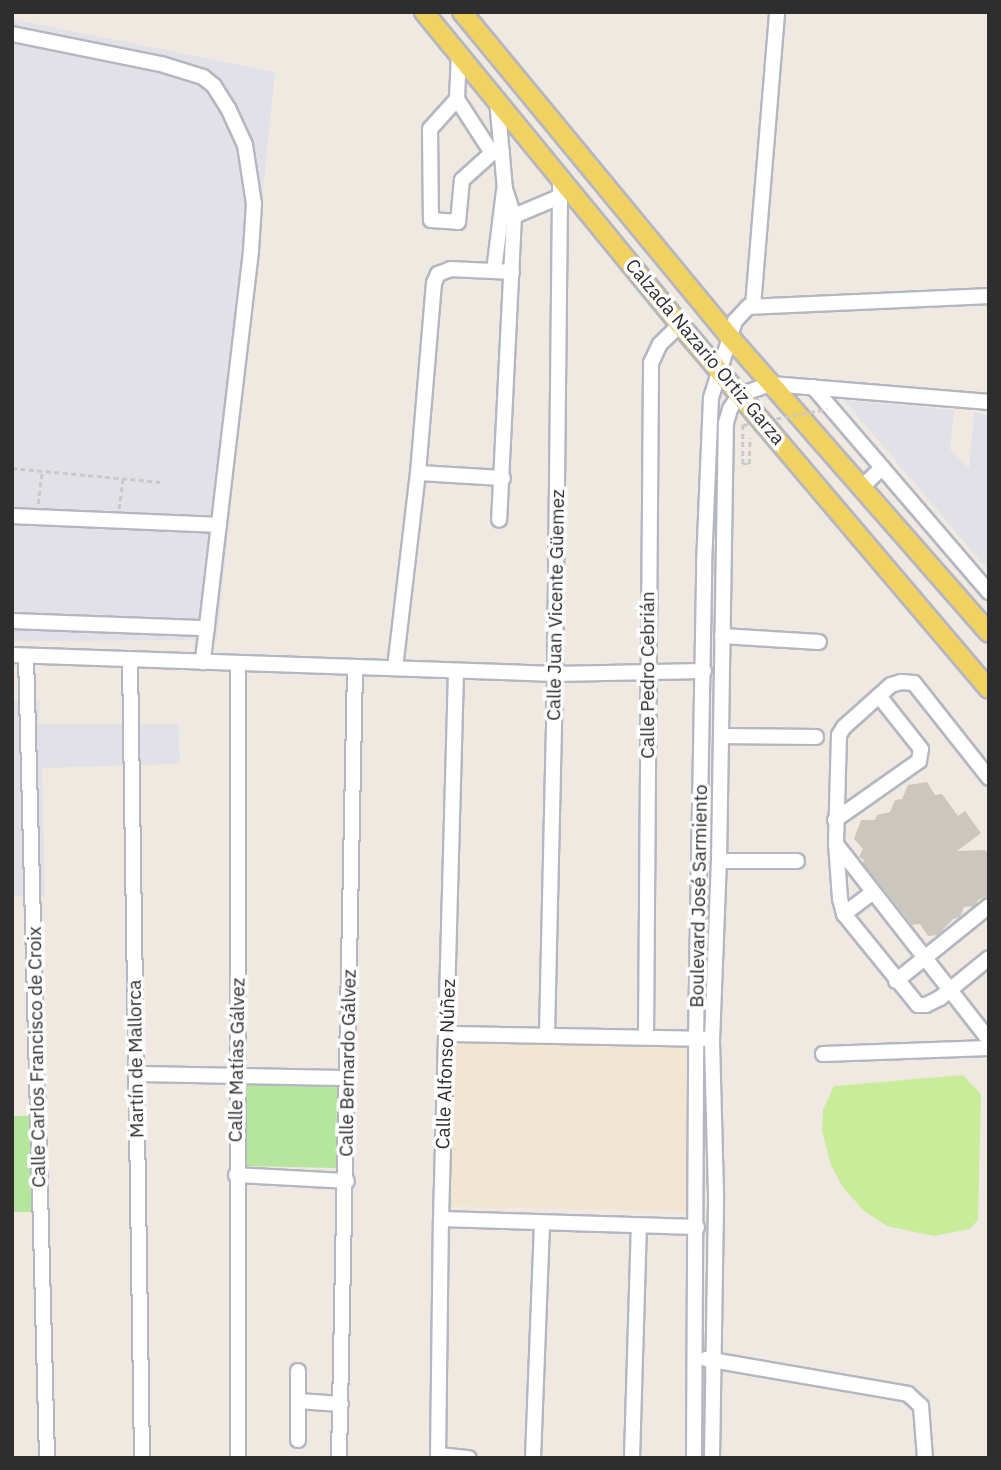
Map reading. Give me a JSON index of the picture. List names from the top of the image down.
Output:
{
  "streets": {
    "main road": ["Calzada Nazario Ortiz Garza"],
    "street": [
      "Calle Juan Vicente Güemez",
      "Calle Pedro Cebrián",
      "Boulevard José Sarmiento",
      "Calle Carlos Francisco de Croix",
      "Martín de Mallorca",
      "Calle Matías Gálvez",
      "Calle Bernardo Gálvez",
      "Calle Alfonso Núñez"
    ]
  },
  "crossings": [
    ["Calzada Nazario Ortiz Garza", "Calle Juan Vicente Güemez"],
    ["Calzada Nazario Ortiz Garza", "Calle Pedro Cebrián"],
    ["Calzada Nazario Ortiz Garza", "Boulevard José Sarmiento"]
  ]
}
